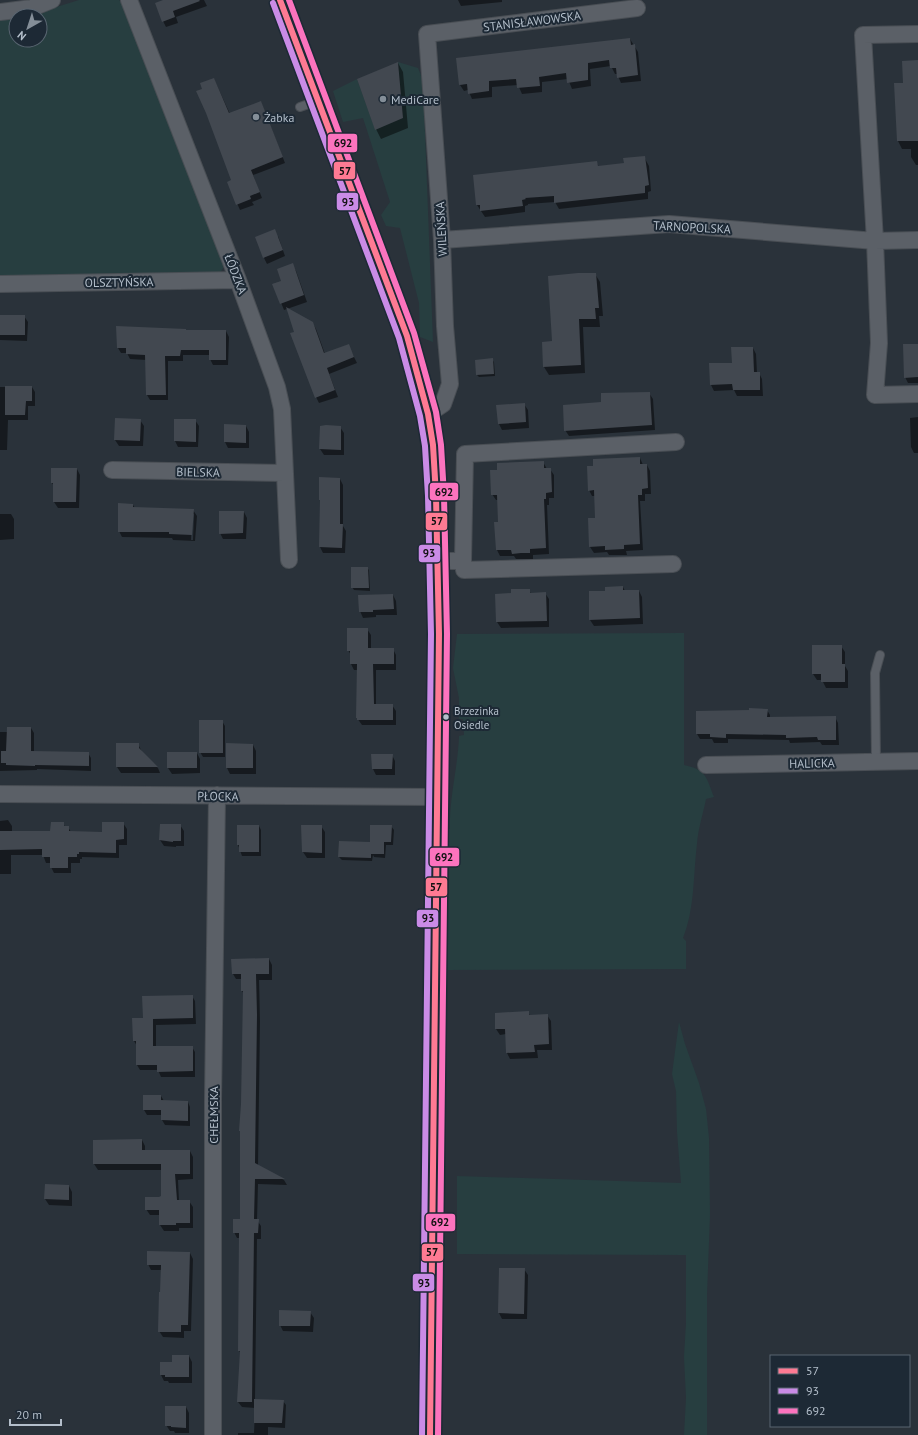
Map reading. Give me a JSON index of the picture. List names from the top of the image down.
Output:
{
  "streets": {
    "street": [
      "STANISŁAWOWSKA",
      "TARNOPOLSKA",
      "WILEŃSKA",
      "ŁÓDZKA",
      "OLSZTYŃSKA",
      "BIELSKA",
      "HALICKA",
      "PŁOCKA",
      "CHEŁMSKA"
    ]
  },
  "crossings": [
    ["STANISŁAWOWSKA", "WILEŃSKA"],
    ["TARNOPOLSKA", "WILEŃSKA"],
    ["ŁÓDZKA", "OLSZTYŃSKA"],
    ["ŁÓDZKA", "BIELSKA"],
    ["PŁOCKA", "CHEŁMSKA"]
  ],
  "places": ["MediCare", "Żabka", "Brzezinka Osiedle"],
  "lines": ["transit line 57", "transit line 692", "transit line 93"],
  "legend": ["57", "93", "692"],
  "scale_bar": "20 m",
  "north": "bottom left"
}
